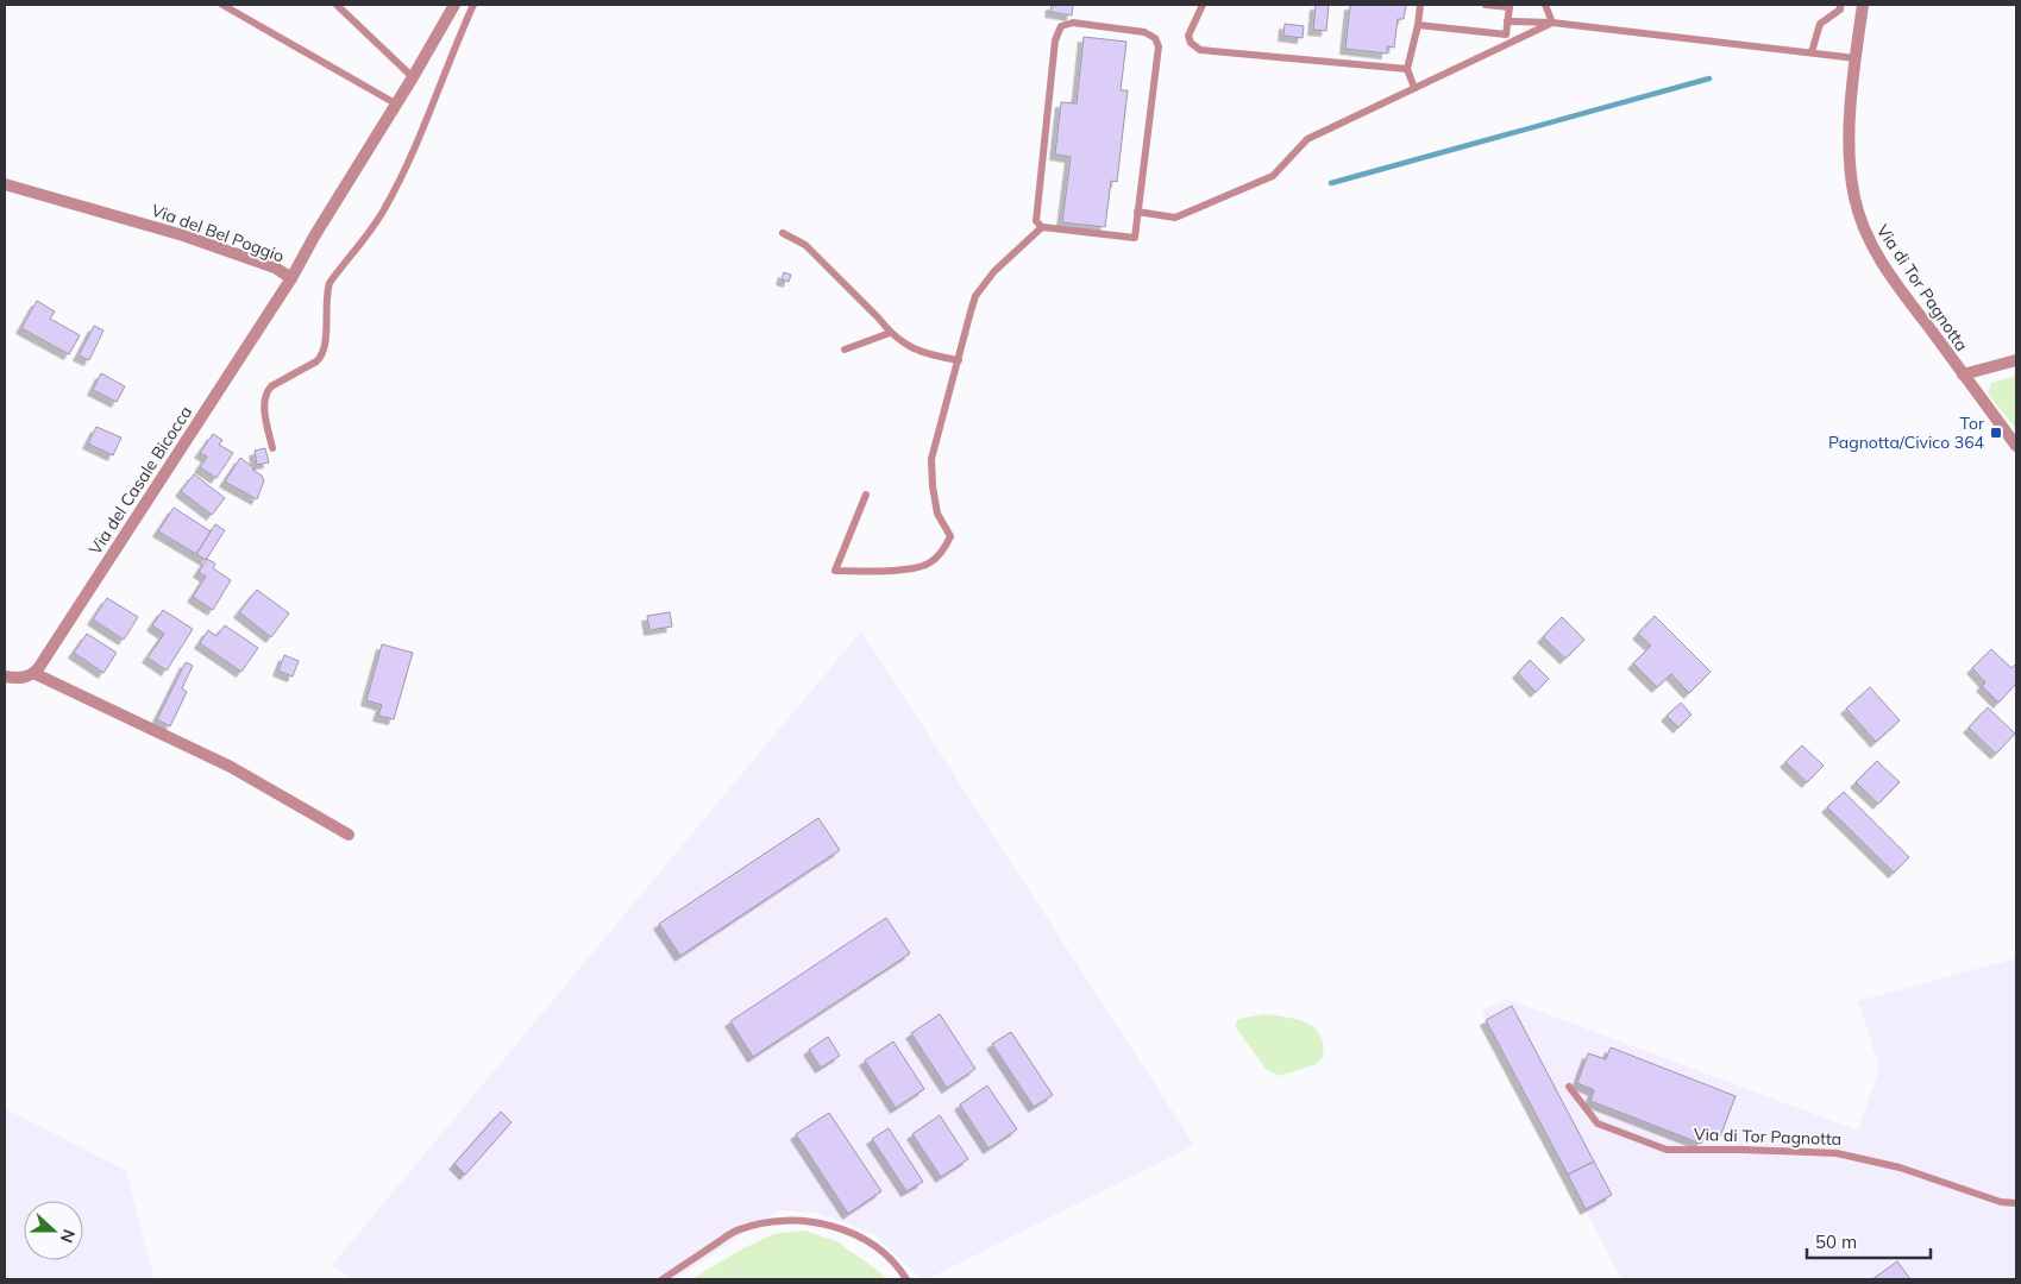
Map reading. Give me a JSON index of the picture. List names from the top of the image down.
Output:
{
  "streets": {
    "street": ["Via del Bel Poggio", "Via di Tor Pagnotta", "Via del Casale Bicocca"]
  },
  "crossings": [
    ["Via del Bel Poggio", "Via del Casale Bicocca"]
  ],
  "places": {
    "transit": ["Tor Pagnotta/Civico 364"]
  },
  "scale_bar": "50 m",
  "north": "right"
}
